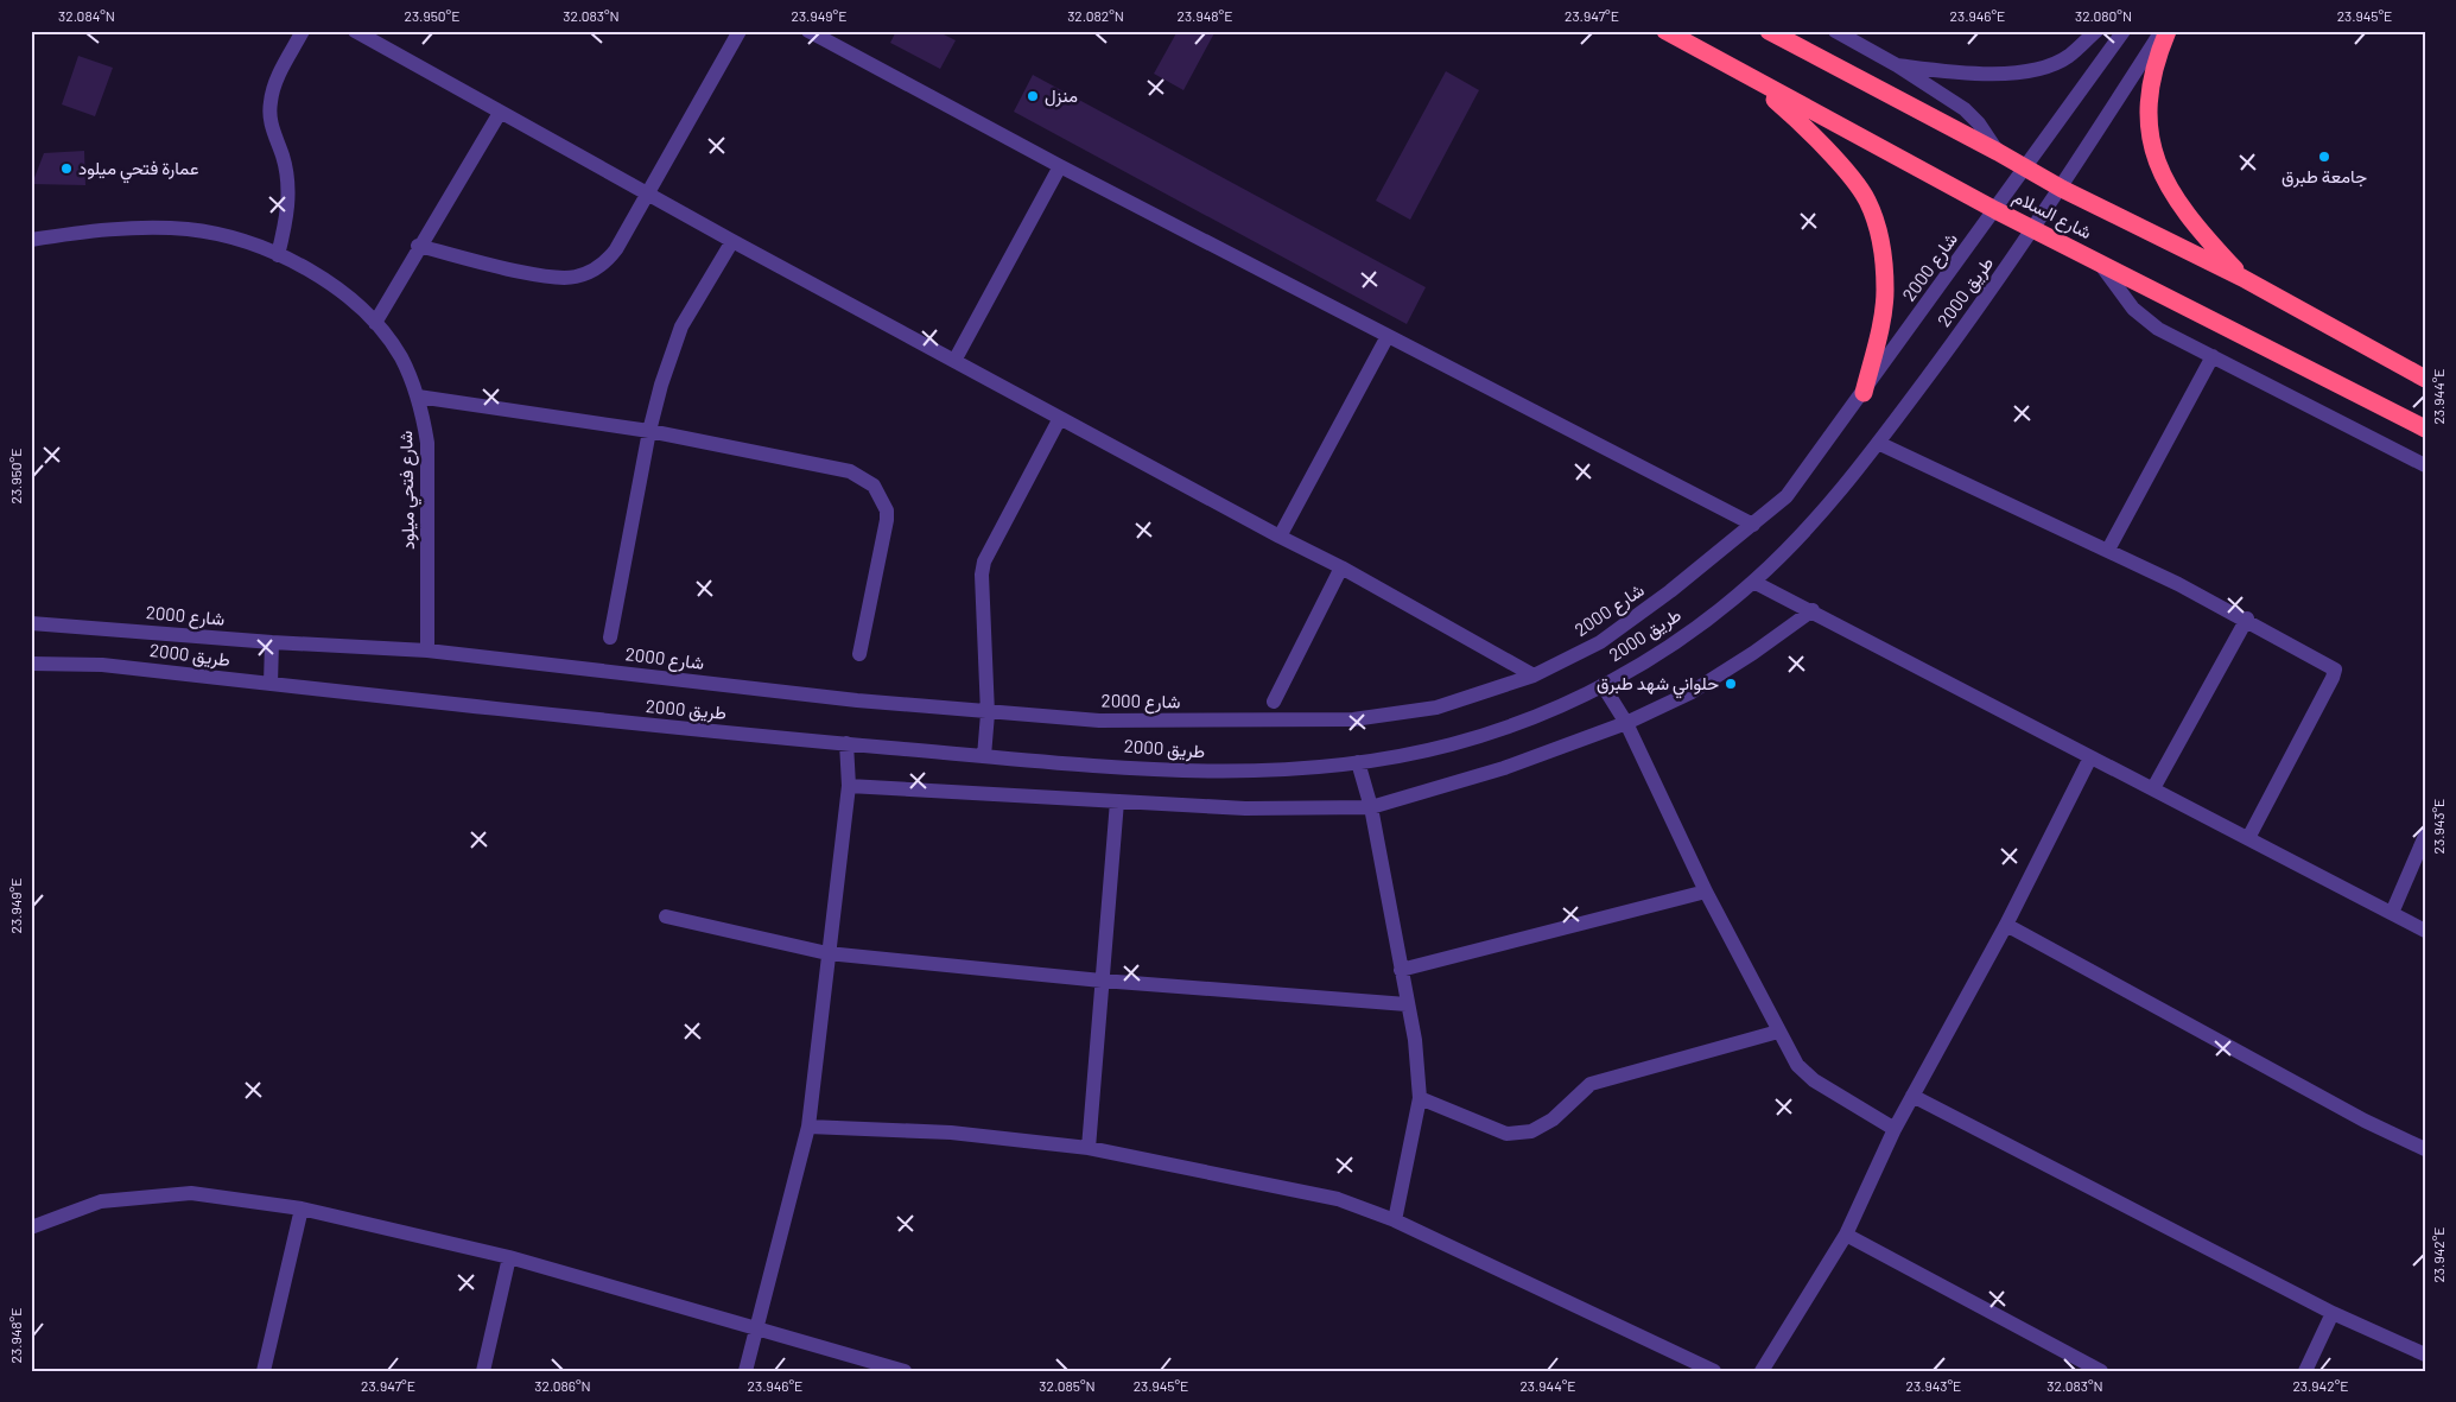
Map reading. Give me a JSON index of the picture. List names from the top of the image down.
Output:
{
  "streets": {
    "highway": ["شارع السلام"],
    "street": ["شارع 2000", "طريق 2000", "شارع فتحي ميلود"]
  },
  "crossings": [
    ["شارع السلام", "شارع 2000"],
    ["شارع السلام", "طريق 2000"],
    ["شارع 2000", "شارع فتحي ميلود"]
  ],
  "places": [
    "منزل",
    "جامعة طبرق",
    "عمارة فتحي ميلود",
    "حلواني شهد طبرق"
  ],
  "coordinates": [
    "32.084°N",
    "23.950°E",
    "32.083°N",
    "23.949°E",
    "32.082°N",
    "23.948°E",
    "23.947°E",
    "23.946°E",
    "32.080°N",
    "23.945°E",
    "23.944°E",
    "23.943°E",
    "23.942°E",
    "32.086°N",
    "32.085°N"
  ]
}
